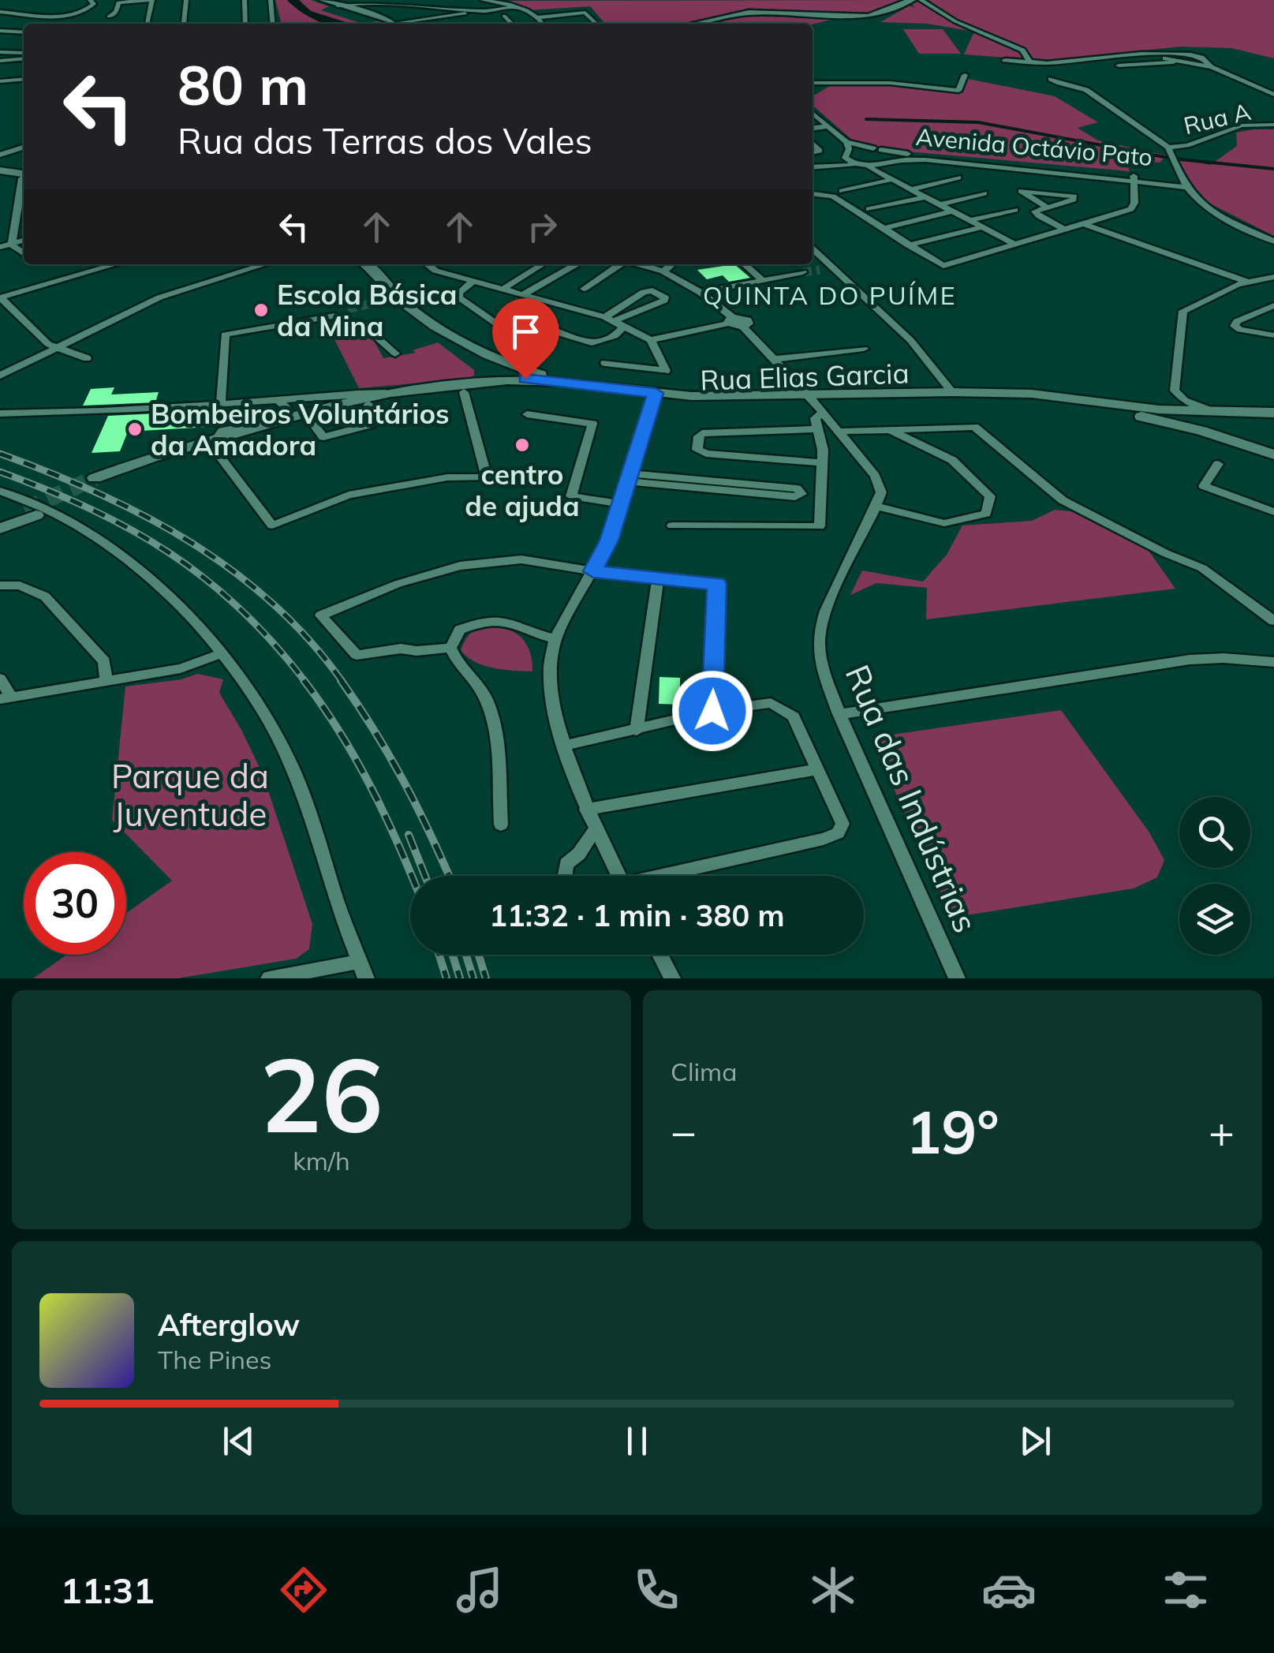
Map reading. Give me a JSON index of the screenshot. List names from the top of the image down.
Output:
{
  "streets": {
    "main road": ["Rua Elias Garcia"],
    "street": ["Rua A", "Avenida Octávio Pato", "Rua das Indústrias"]
  },
  "districts": ["QUINTA DO PUÍME"],
  "parks": ["Parque da Juventude"],
  "places": ["Escola Básica da Mina", "Bombeiros Voluntários da Amadora", "centro de ajuda"],
  "page": {
    "turn": ["80 m", "Rua das Terras dos Vales"],
    "limit": "30",
    "trip": "11:32 · 1 min · 380 m",
    "tile": [
      ["26", "km/h"],
      "Clima"
    ],
    "heat": ["−", "19°", "+"],
    "song": ["Afterglow", "The Pines"],
    "tabs": "11:31"
  }
}
